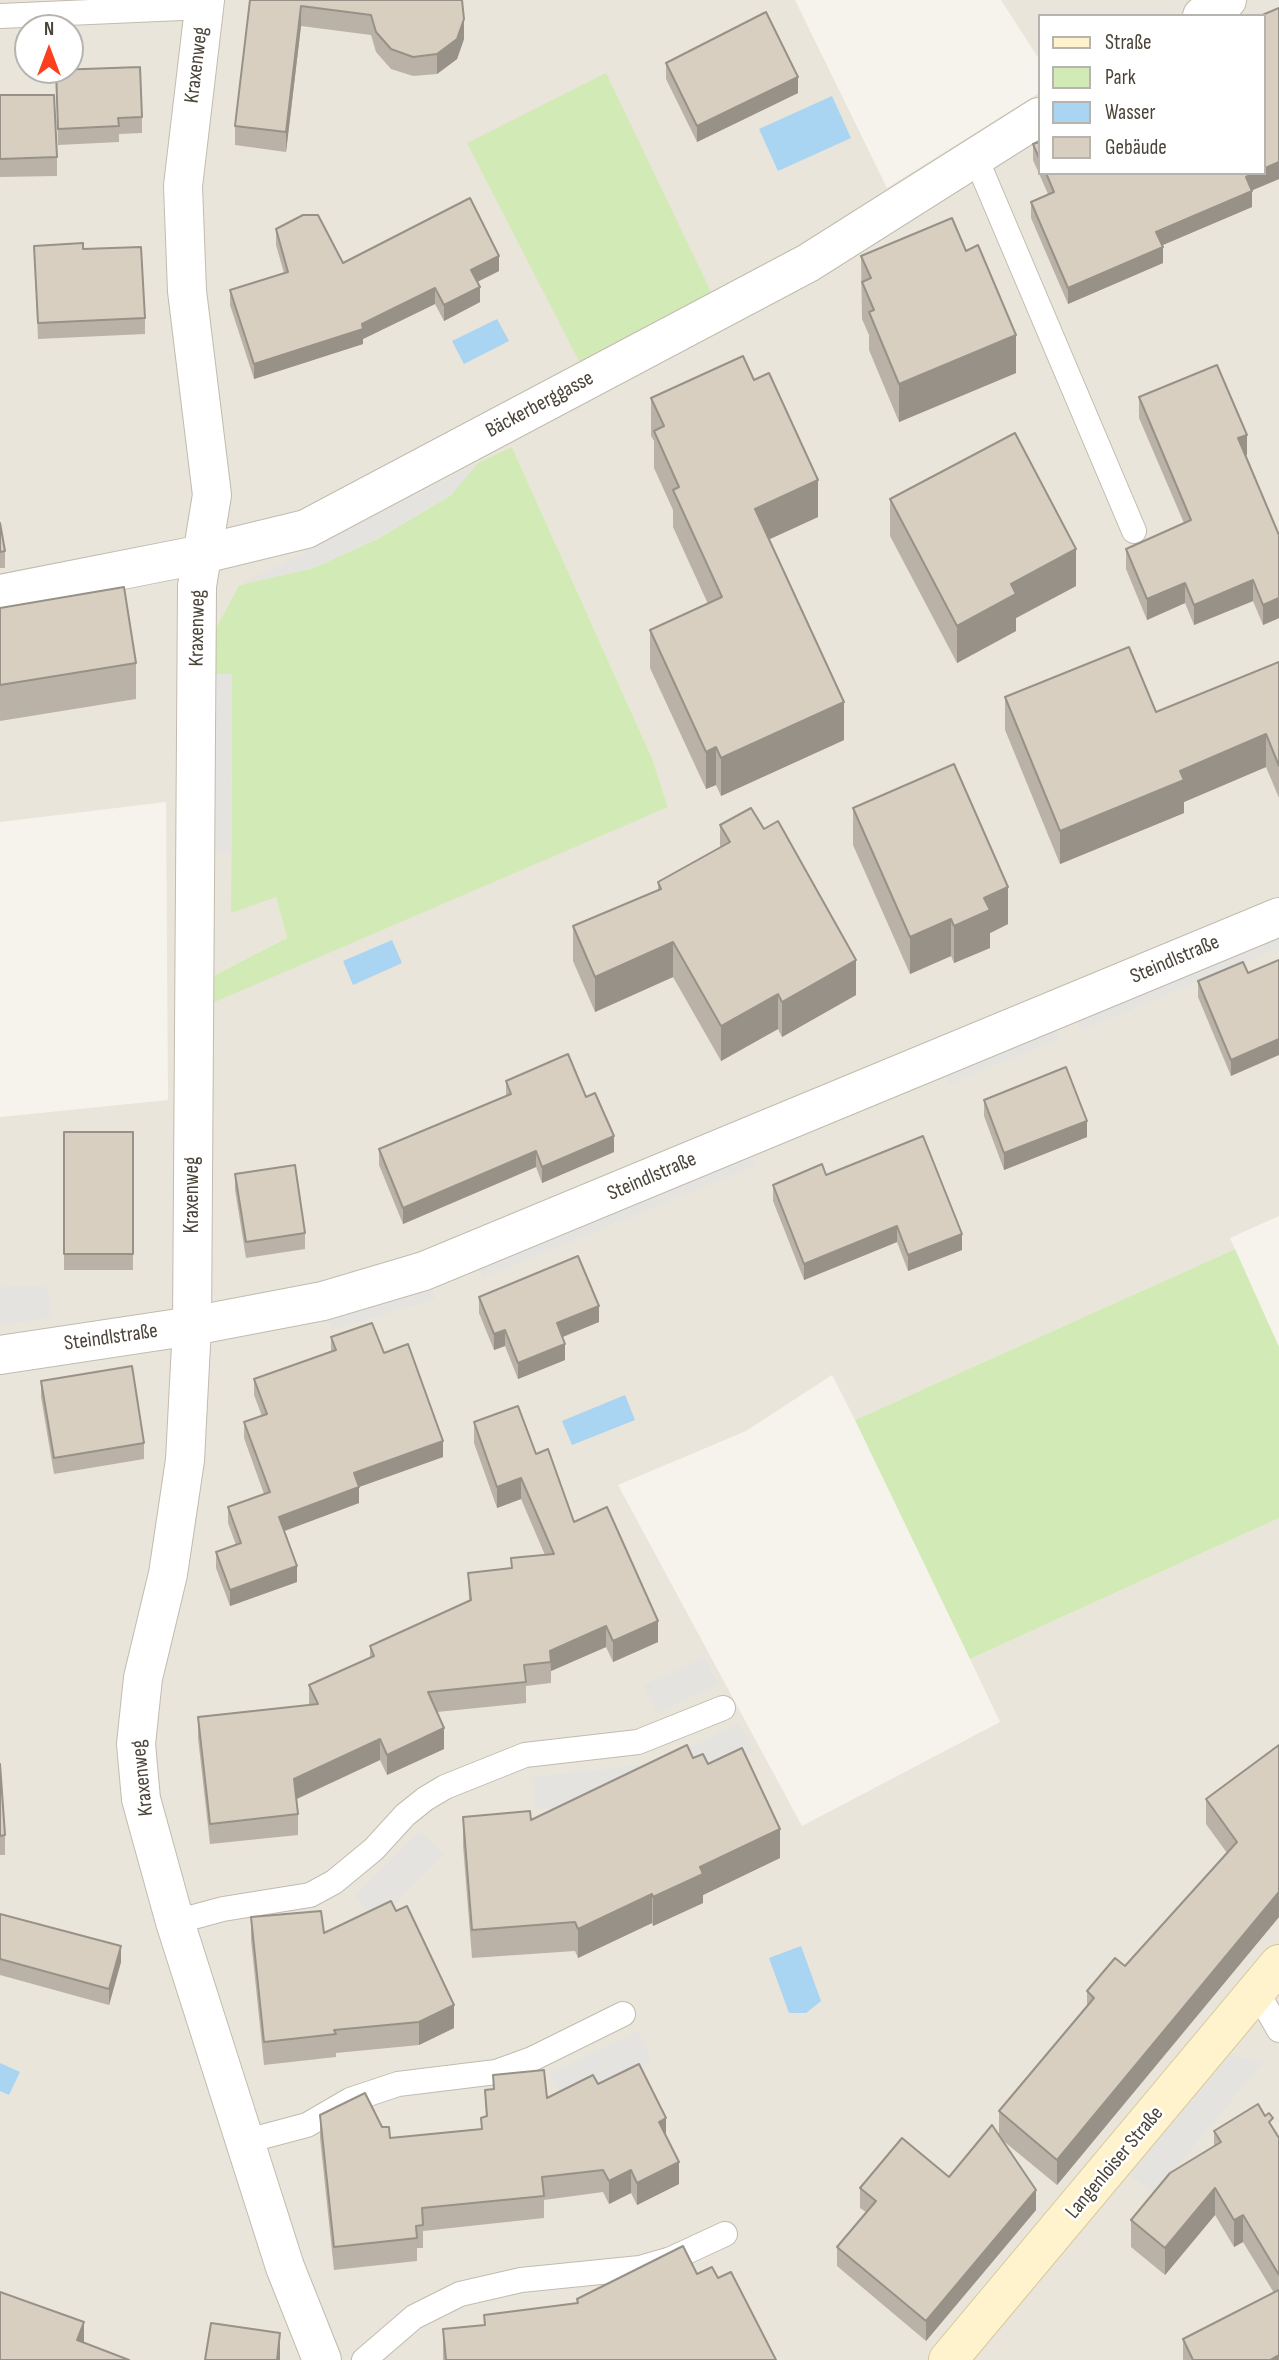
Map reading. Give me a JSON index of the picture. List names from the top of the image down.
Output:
{
  "streets": {
    "street": [
      "Kraxenweg",
      "Bäckerberggasse",
      "Steindlstraße",
      "Langenloiser Straße"
    ]
  },
  "crossings": [
    ["Kraxenweg", "Bäckerberggasse"],
    ["Kraxenweg", "Steindlstraße"]
  ],
  "legend": [
    "Straße",
    "Park",
    "Wasser",
    "Gebäude"
  ],
  "north": "top"
}
